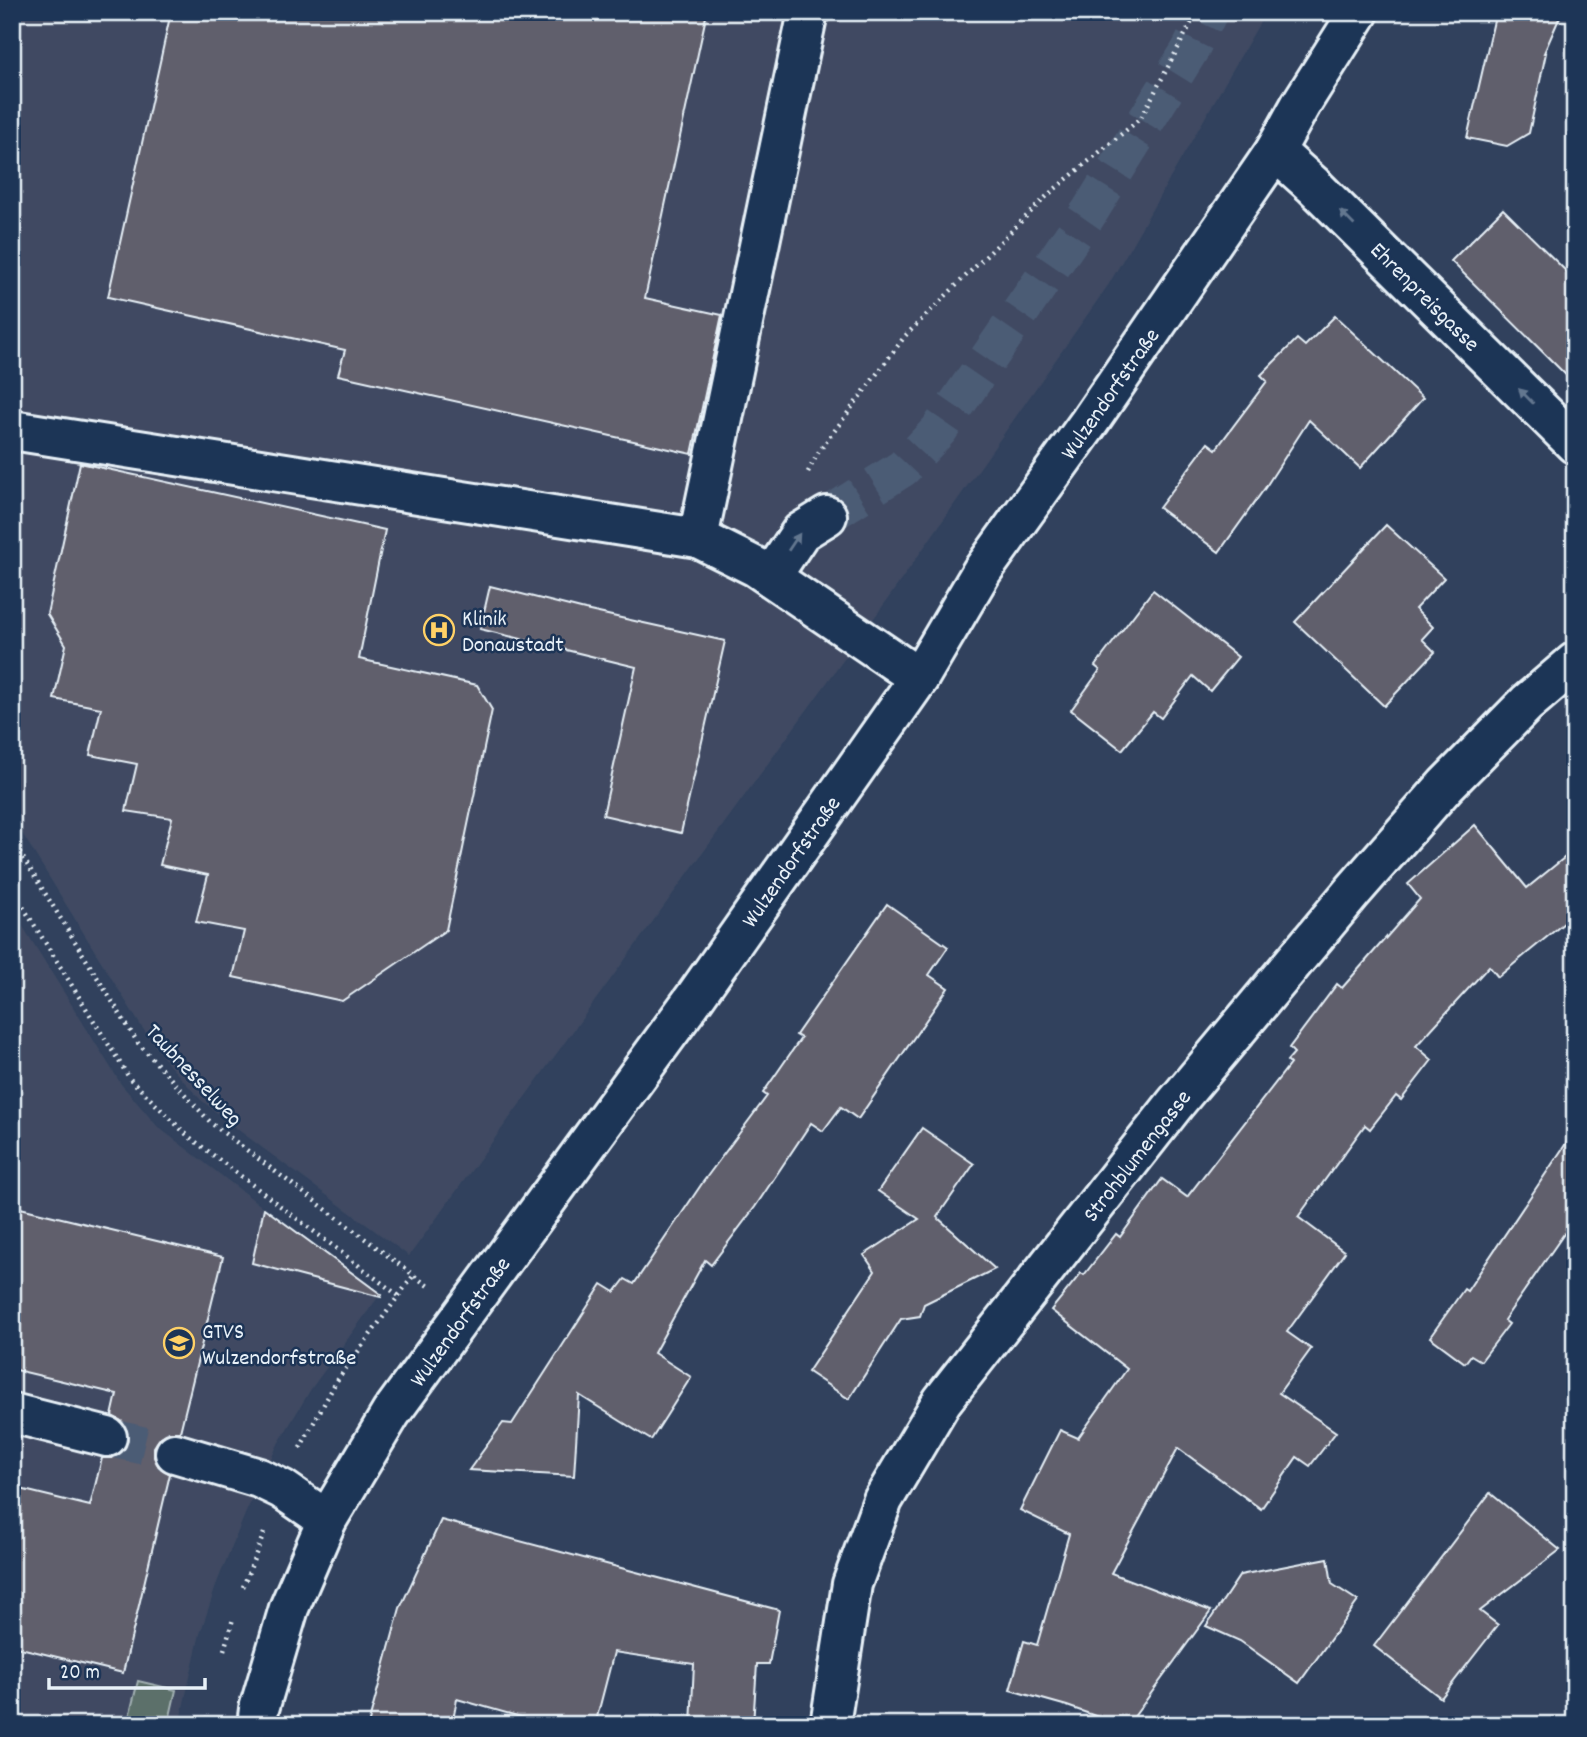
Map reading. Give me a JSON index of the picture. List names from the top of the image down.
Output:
{
  "streets": {
    "street": ["Ehrenpreisgasse", "Wulzendorfstraße", "Strohblumengasse"],
    "path": ["Taubnesselweg"]
  },
  "crossings": [
    ["Ehrenpreisgasse", "Wulzendorfstraße"]
  ],
  "one_way": ["Ehrenpreisgasse"],
  "places": {
    "hospital": ["Klinik Donaustadt"],
    "school or university": ["GTVS Wulzendorfstraße"]
  },
  "scale_bar": "20 m"
}
